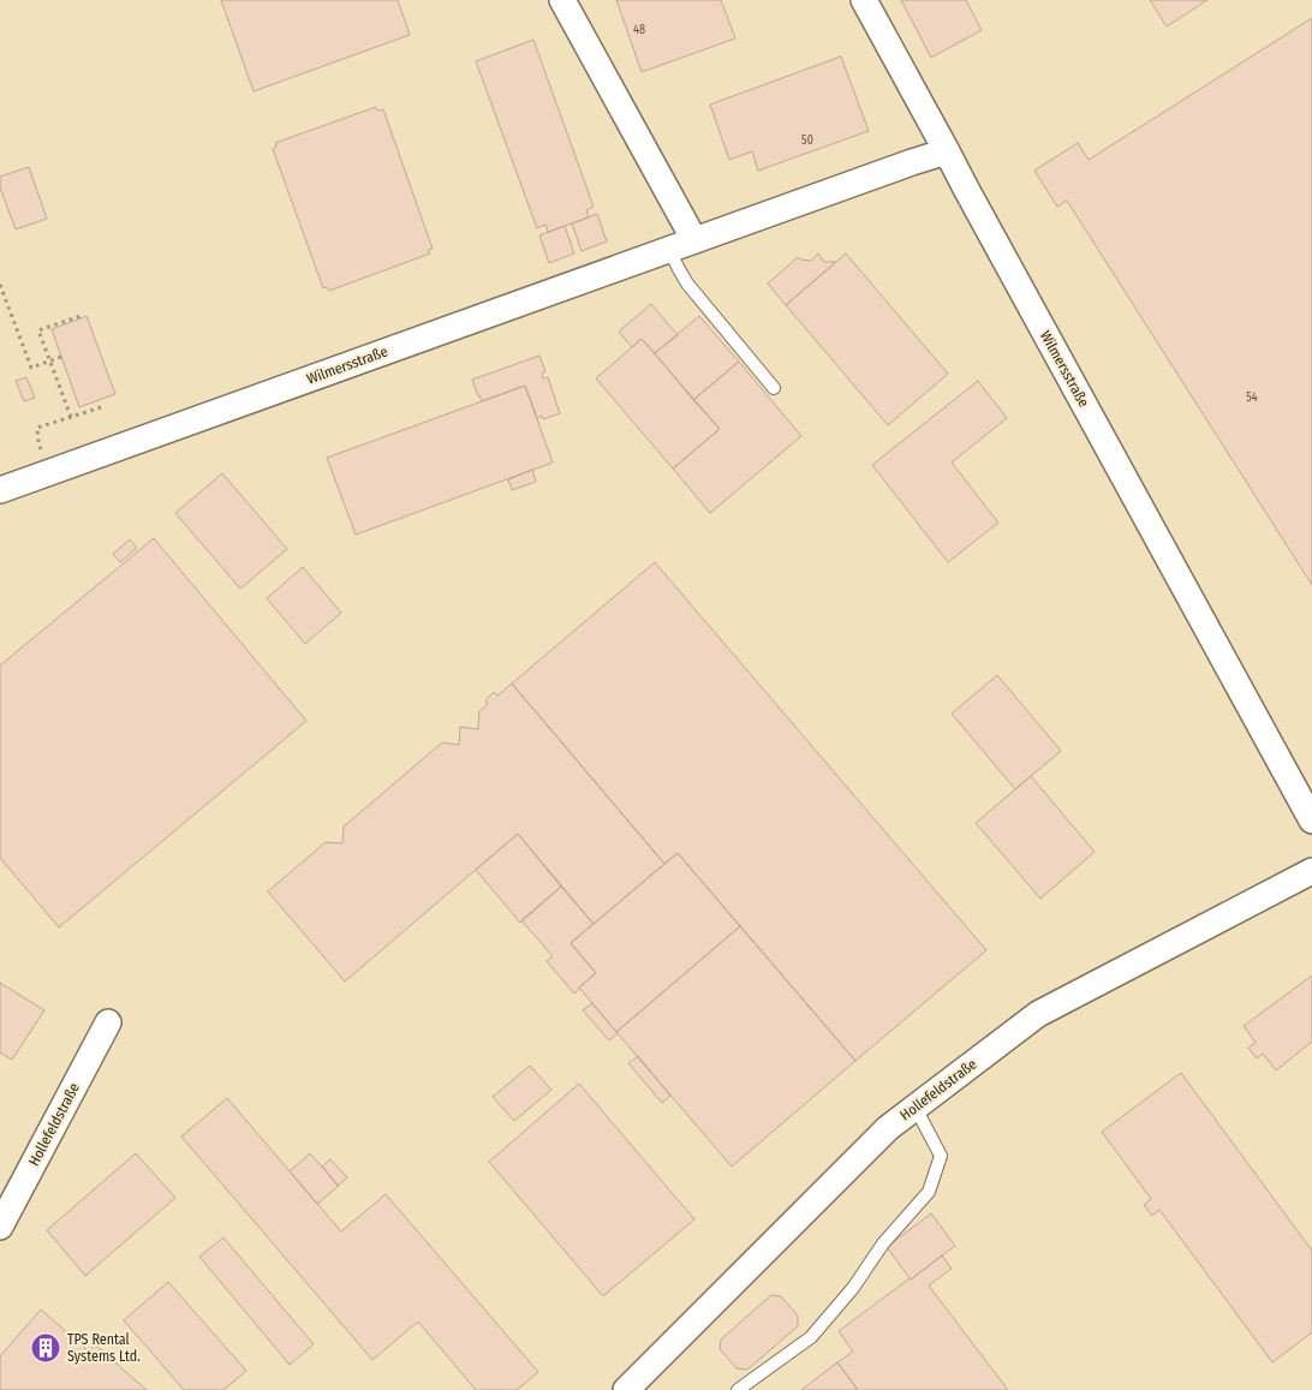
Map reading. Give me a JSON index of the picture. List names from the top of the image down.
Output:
{
  "streets": {
    "street": ["Wilmersstraße", "Hollefeldstraße"]
  },
  "places": {
    "building": ["TPS Rental Systems Ltd."]
  },
  "house_numbers": ["48", "50", "54"]
}
